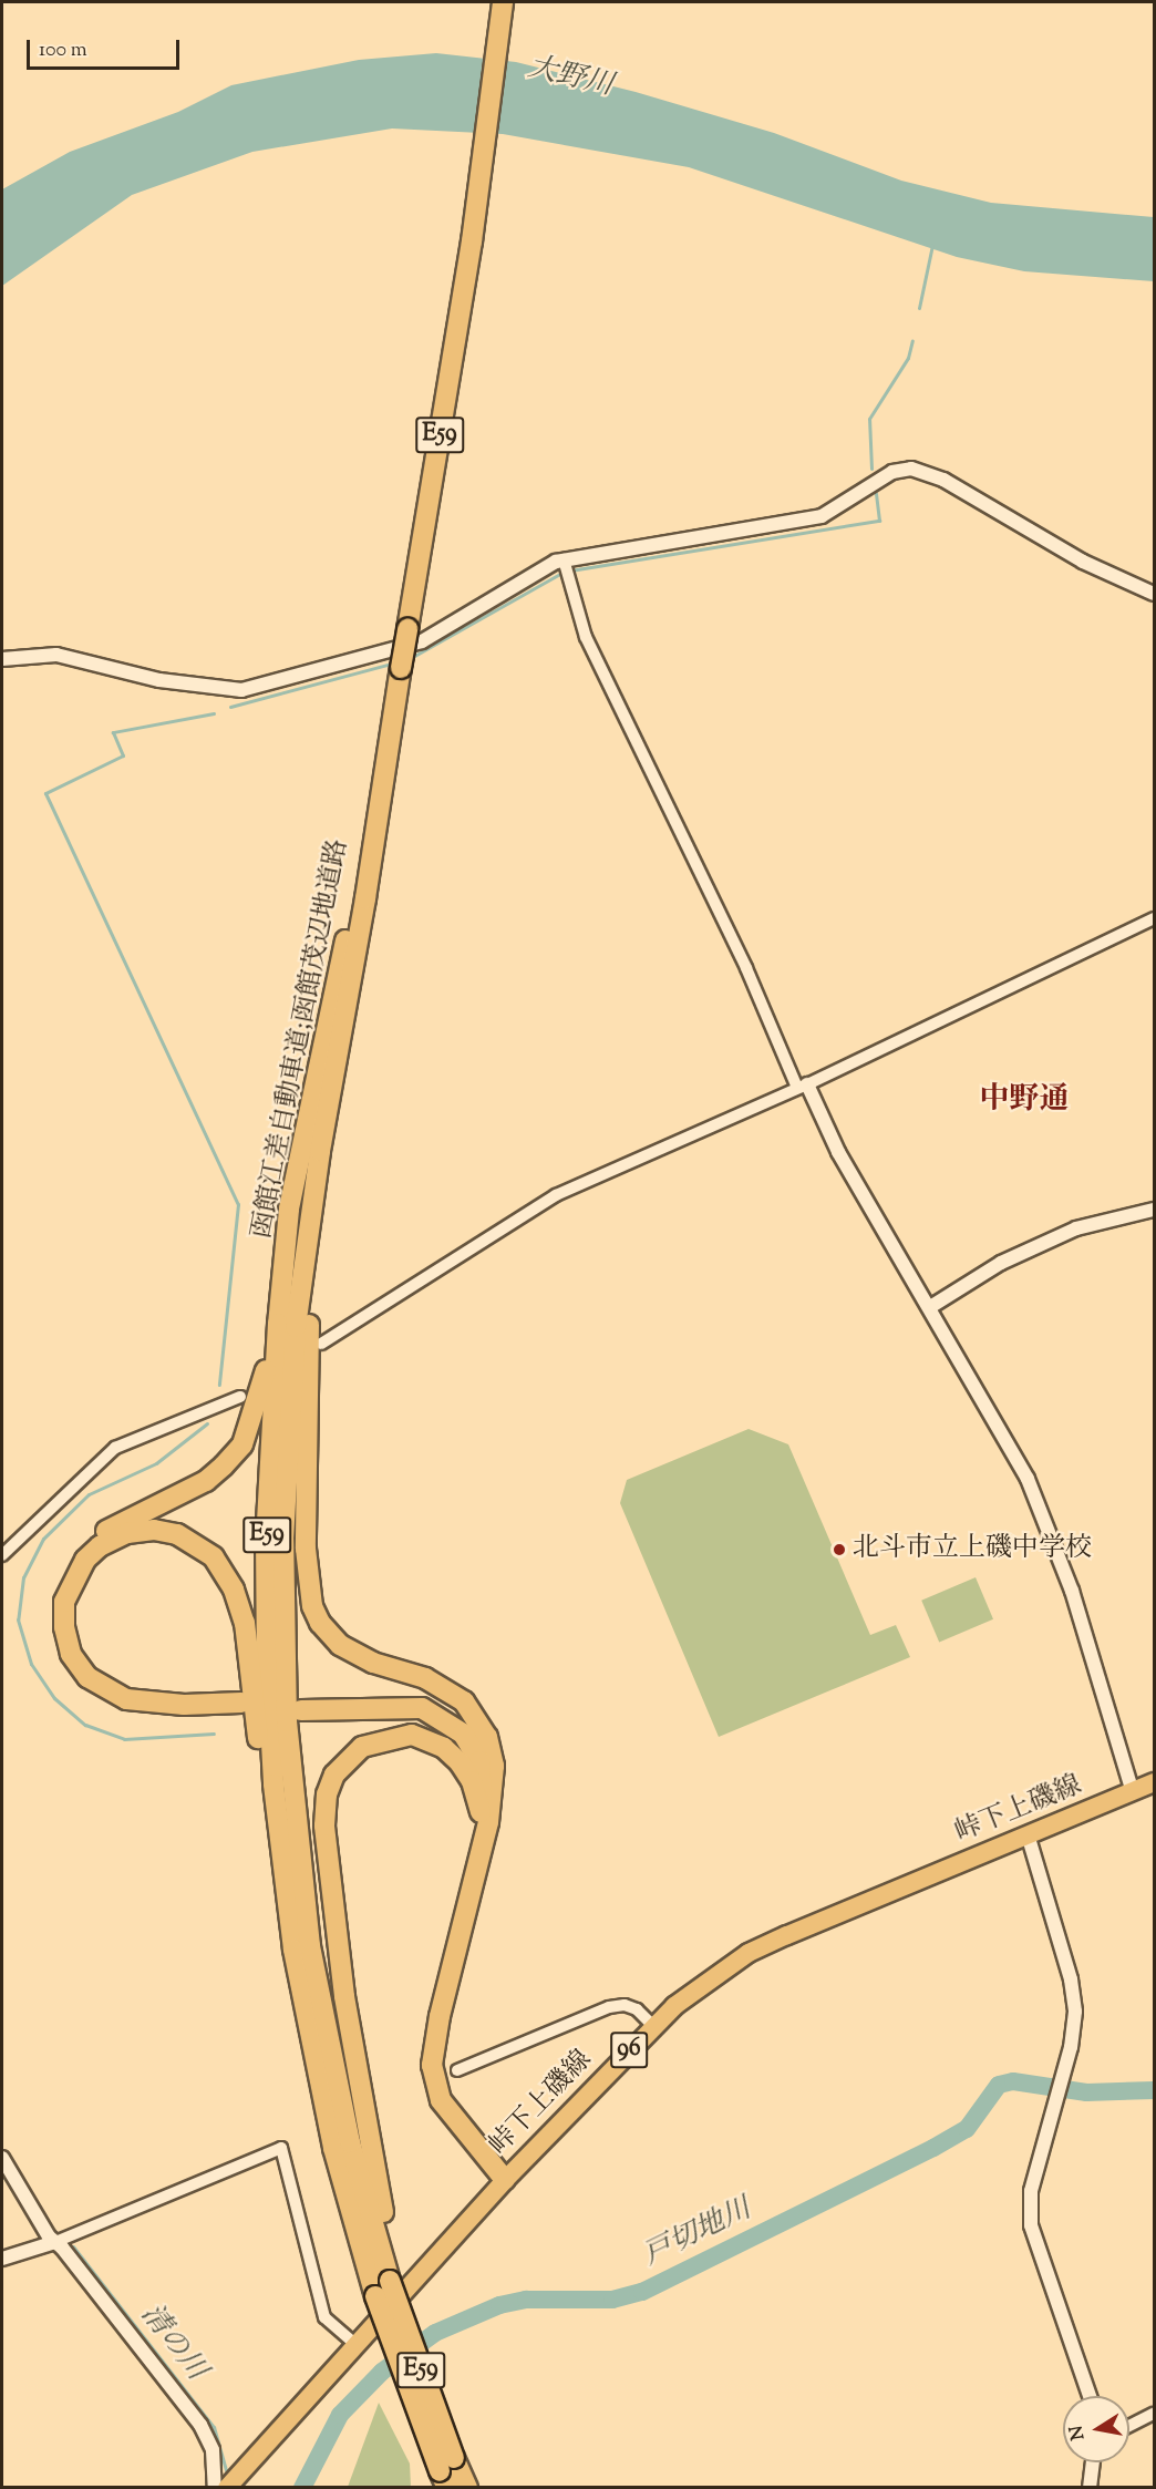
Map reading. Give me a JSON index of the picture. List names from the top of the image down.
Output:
{
  "streets": {
    "highway": ["E59", "函館江差自動車道;函館茂辺地道路"],
    "main road": ["峠下上磯線", "96"]
  },
  "districts": ["中野通"],
  "water": ["大野川", "戸切地川", "清の川"],
  "places": ["北斗市立上磯中学校"],
  "scale_bar": "100 m",
  "north": "left"
}
